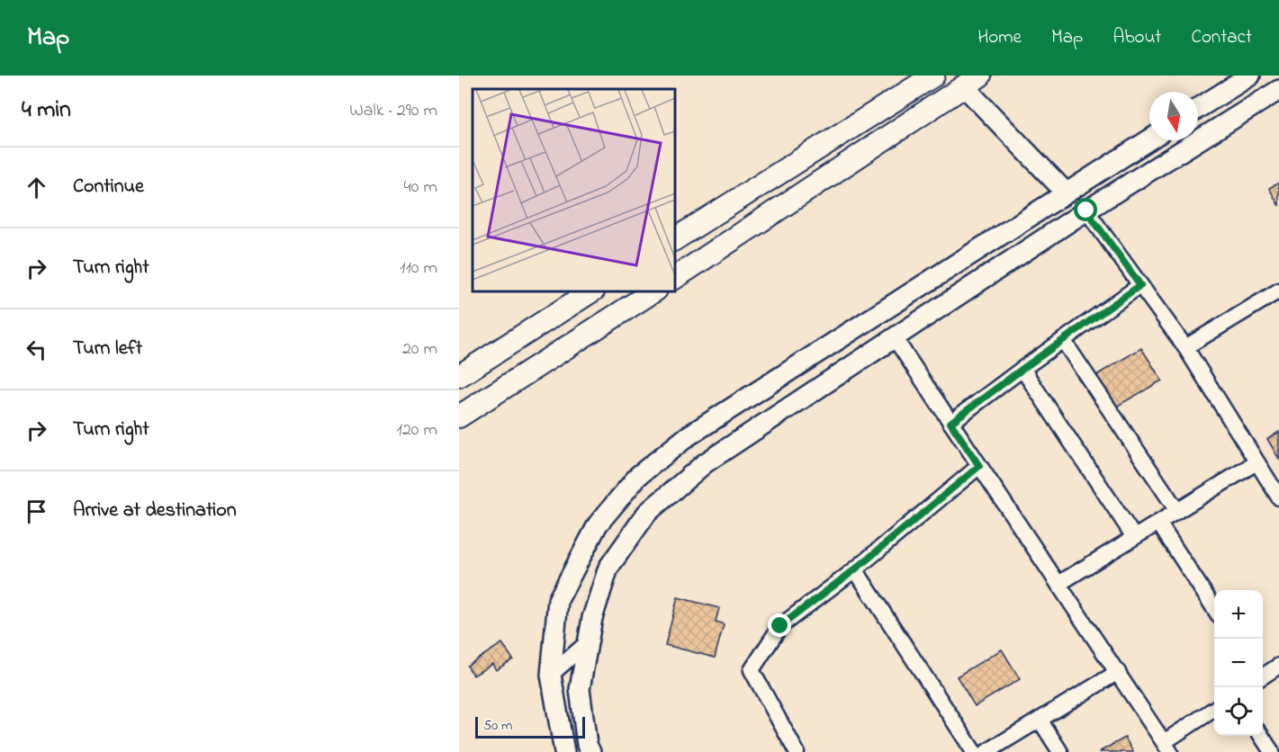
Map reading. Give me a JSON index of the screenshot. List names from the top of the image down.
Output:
{
  "scale_bar": "50 m",
  "north": "bottom",
  "page": {
    "header": "Map",
    "nav": [
      "Home",
      "Map",
      "About",
      "Contact"
    ],
    "heading": ["4 min", "Walk · 290 m"],
    "list": [
      ["Continue", "40 m"],
      ["Turn right", "110 m"],
      ["Turn left", "20 m"],
      ["Turn right", "120 m"],
      "Arrive at destination"
    ],
    "map_buttons": ["+", "−"],
    "scale": "50 m"
  }
}
